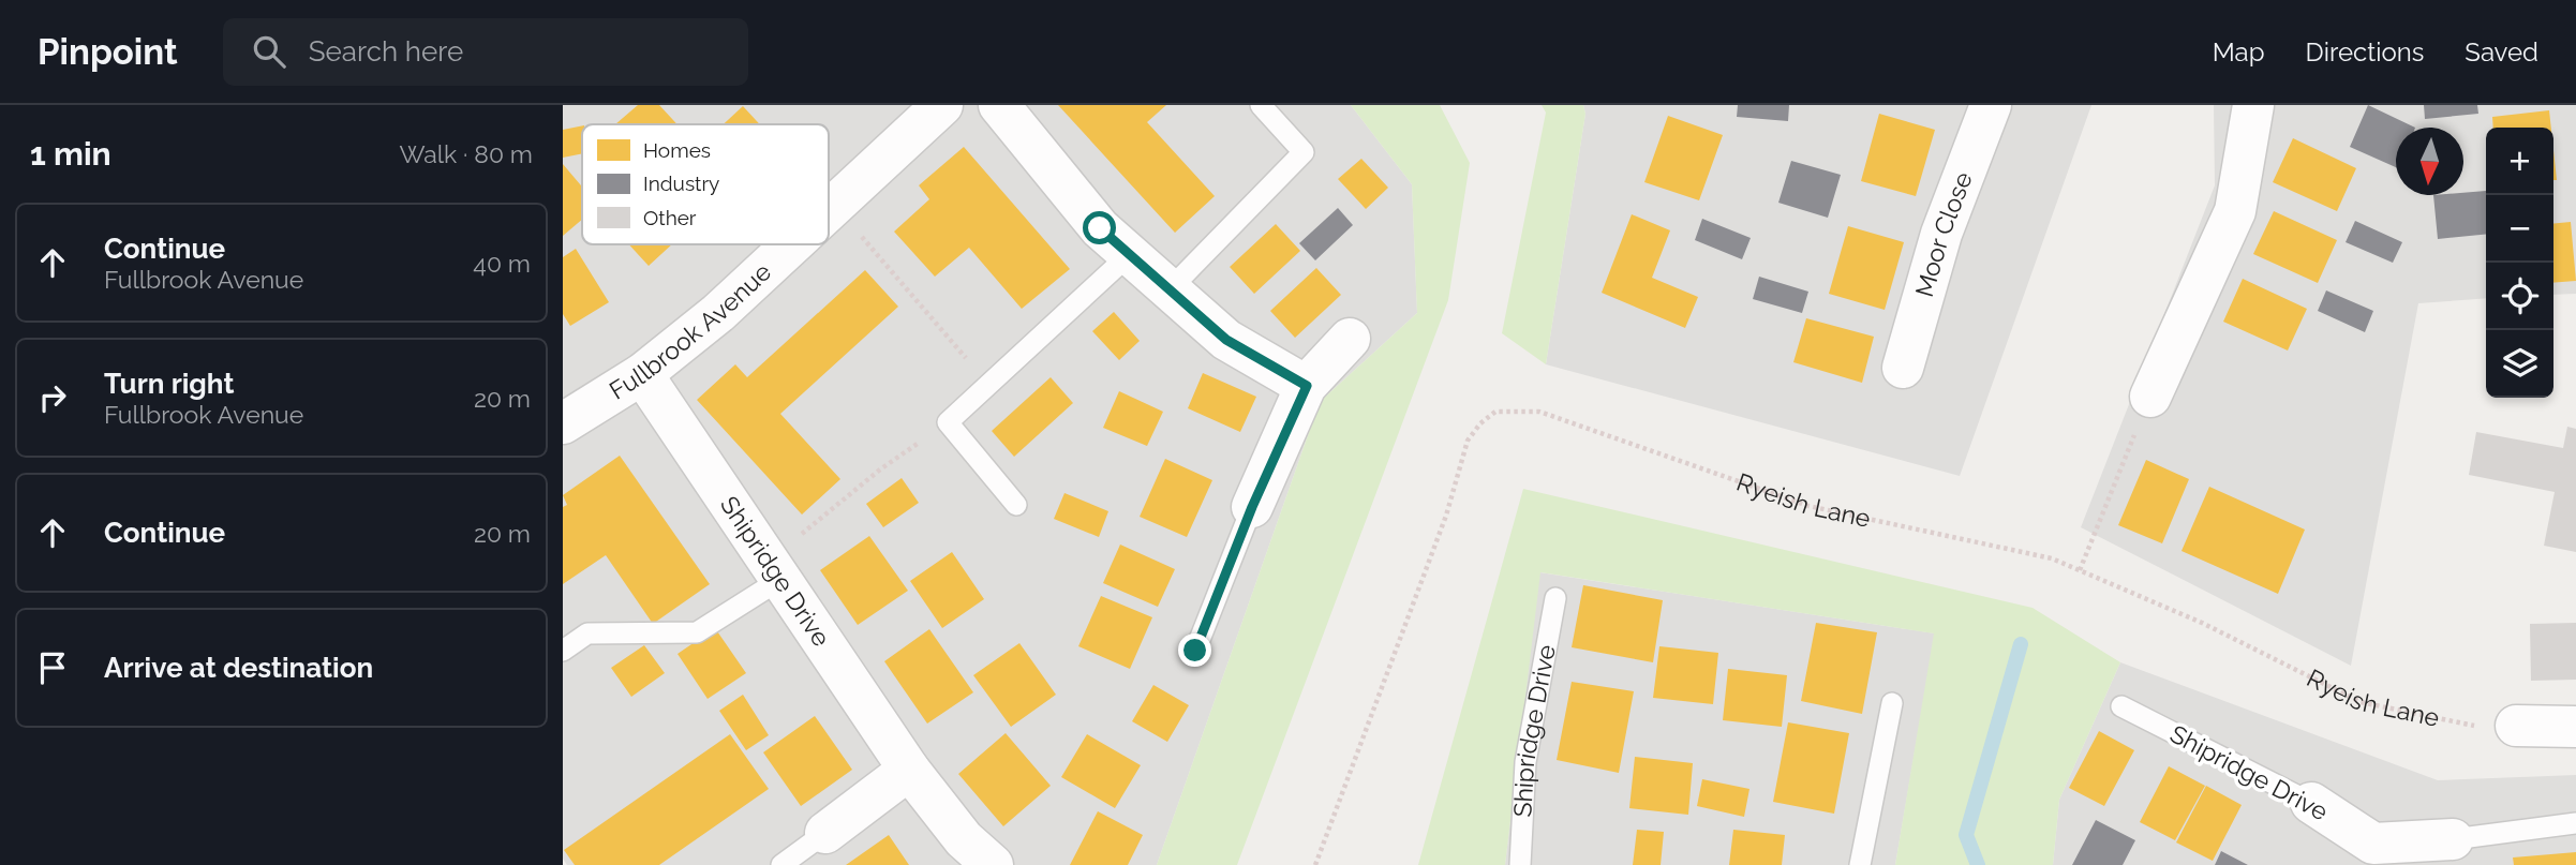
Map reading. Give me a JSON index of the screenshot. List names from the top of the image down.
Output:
{
  "streets": {
    "street": ["Moor Close", "Fullbrook Avenue", "Shipridge Drive"],
    "path": ["Ryeish Lane"]
  },
  "crossings": [
    ["Fullbrook Avenue", "Shipridge Drive"]
  ],
  "legend": ["Homes", "Industry", "Other"],
  "north": "bottom",
  "page": {
    "header": "Pinpoint",
    "search": "Search here",
    "nav": ["Map", "Directions", "Saved"],
    "heading": ["1 min", "Walk · 80 m"],
    "map_buttons": ["+", "−"],
    "list": [
      ["Continue", "Fullbrook Avenue", "40 m"],
      ["Turn right", "Fullbrook Avenue", "20 m"],
      ["Continue", "20 m"],
      "Arrive at destination"
    ]
  }
}
